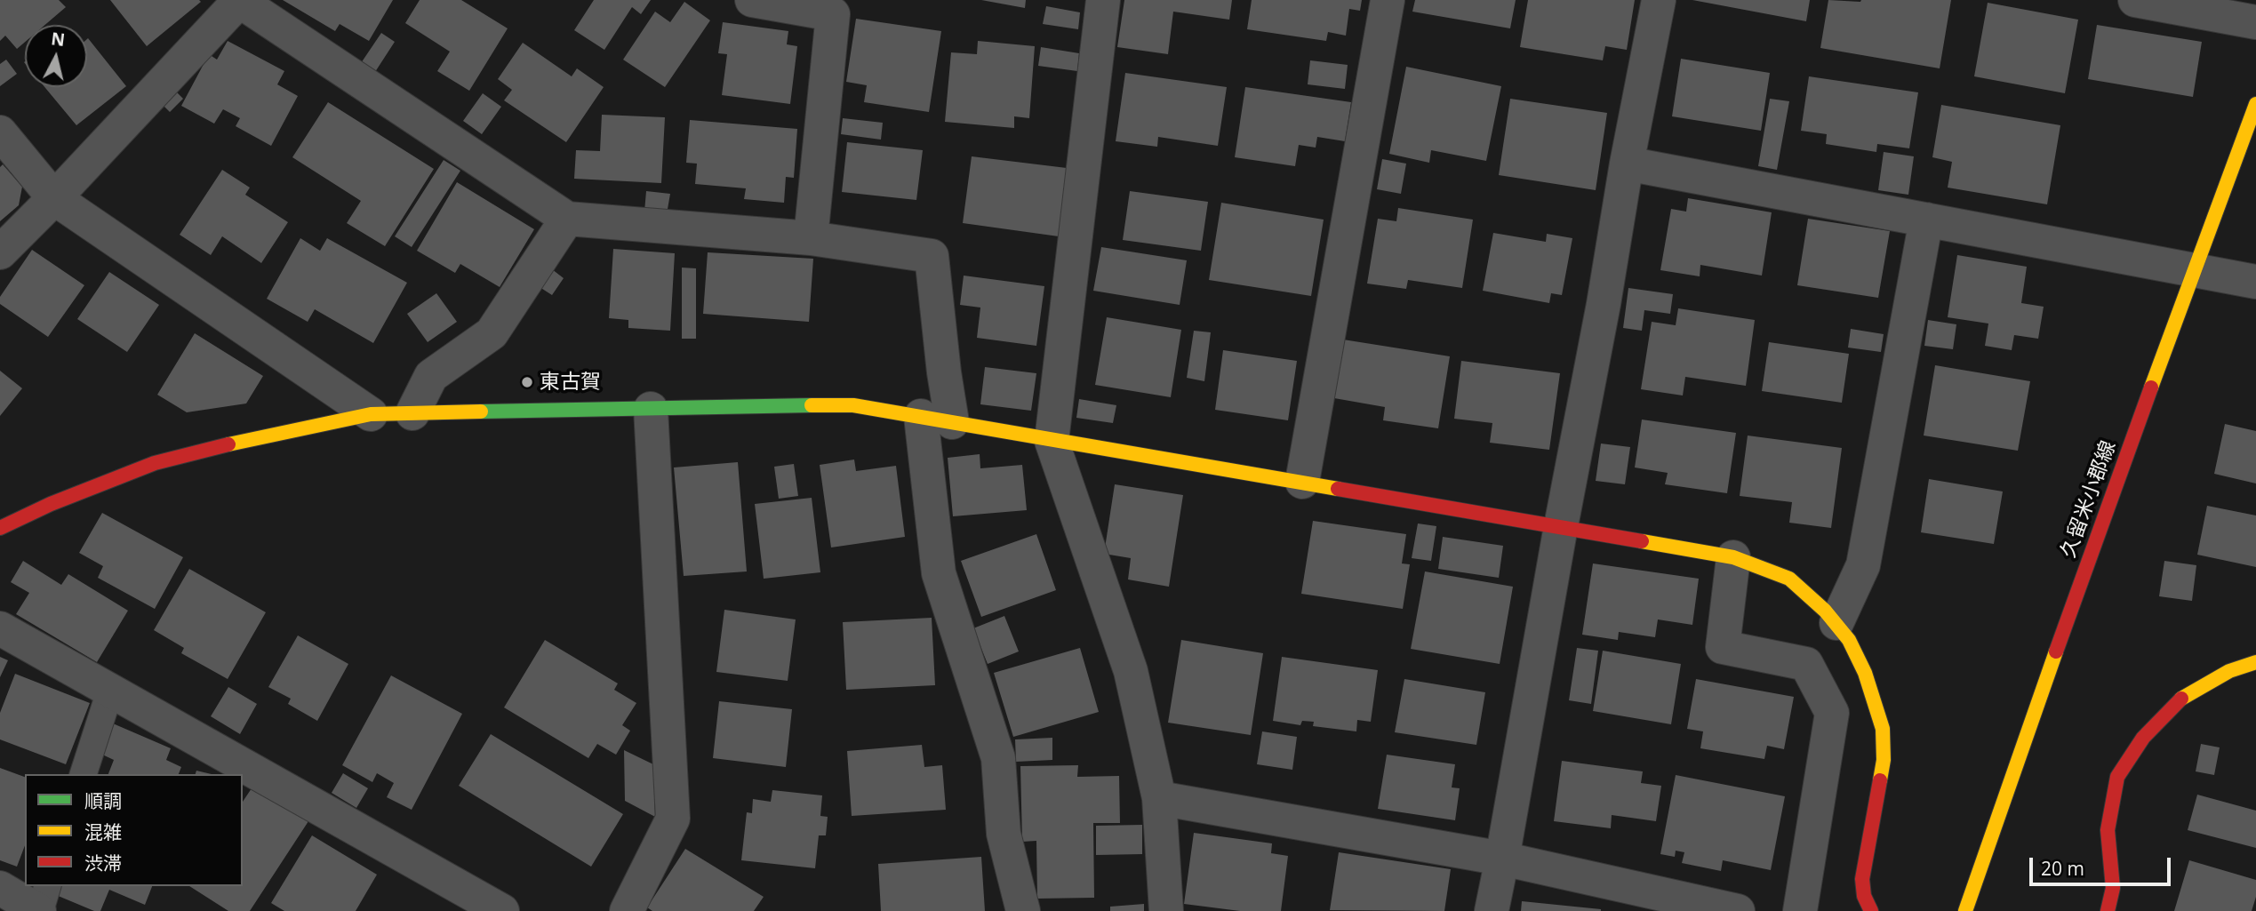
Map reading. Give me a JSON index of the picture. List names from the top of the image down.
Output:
{
  "streets": {
    "street": ["久留米小郡線"]
  },
  "places": ["東古賀"],
  "legend": ["順調", "混雑", "渋滞"],
  "scale_bar": "20 m",
  "north": "top"
}
